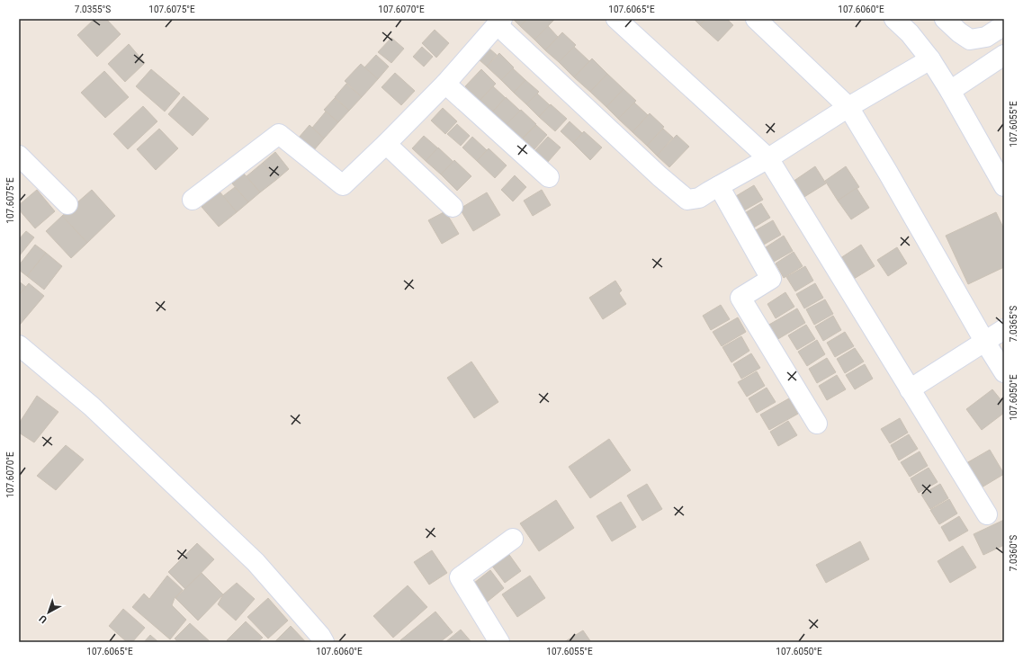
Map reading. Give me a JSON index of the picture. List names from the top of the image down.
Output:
{
  "north": "bottom left",
  "coordinates": [
    "7.0355°S",
    "107.6075°E",
    "107.6070°E",
    "107.6065°E",
    "107.6060°E",
    "107.6055°E",
    "7.0365°S",
    "107.6050°E",
    "7.0360°S"
  ]
}
